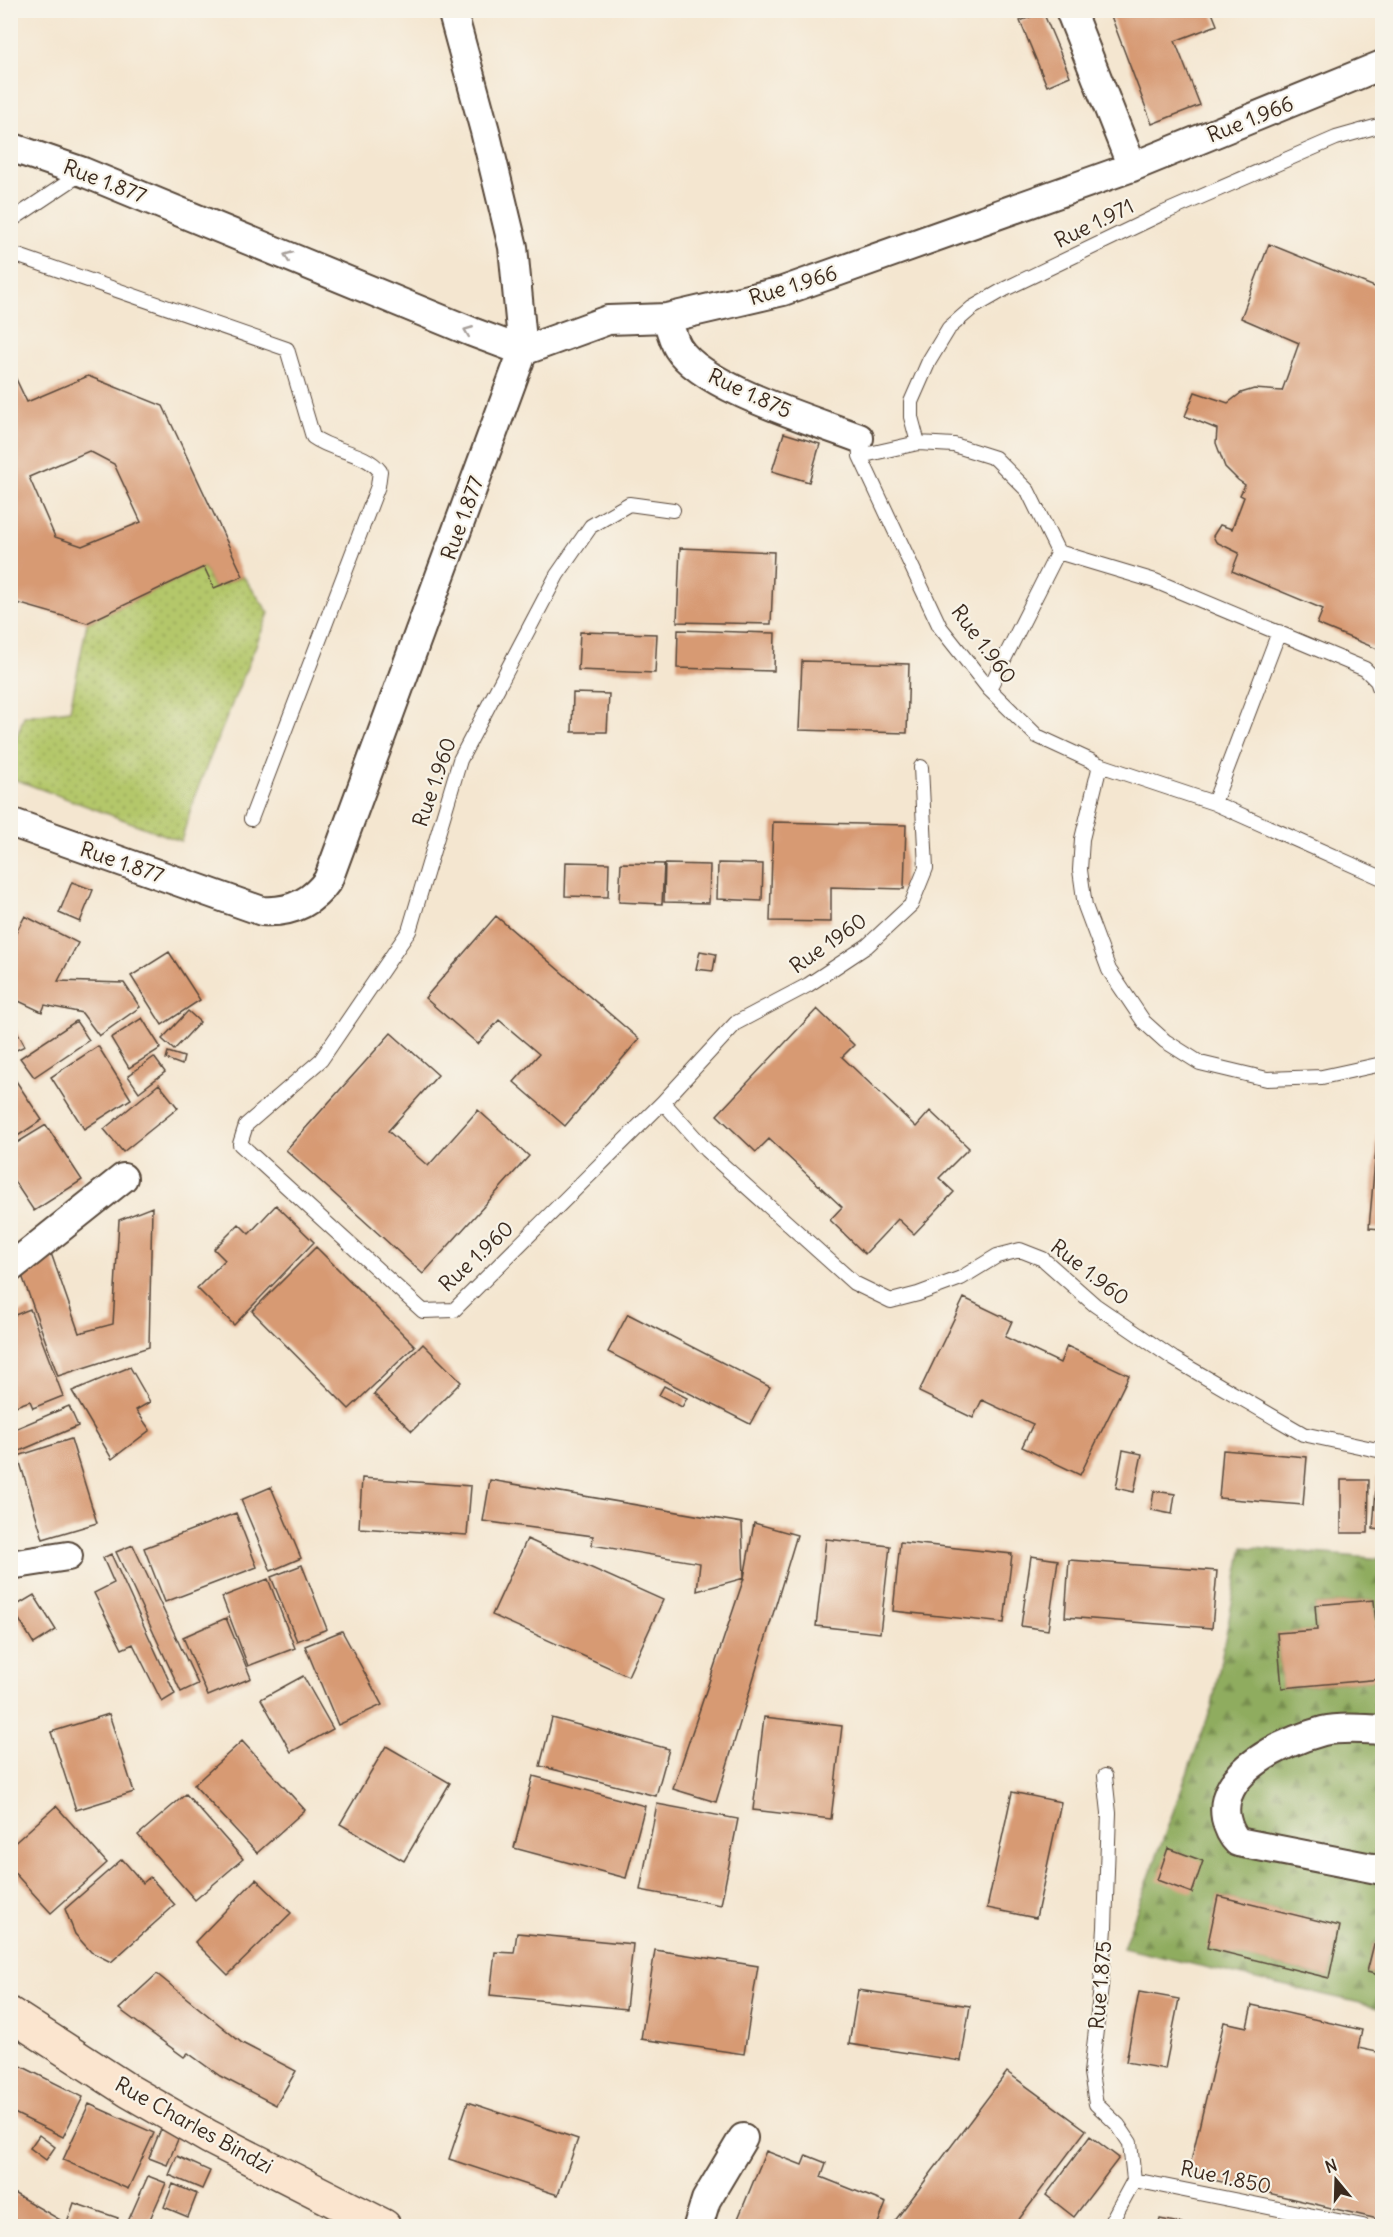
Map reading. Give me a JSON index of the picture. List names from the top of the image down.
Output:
{
  "streets": {
    "street": [
      "Rue 1.966",
      "Rue 1.877",
      "Rue 1.875",
      "Rue Charles Bindzi"
    ],
    "lane": [
      "Rue 1.971",
      "Rue 1.960",
      "Rue 1960",
      "Rue 1.850"
    ]
  },
  "crossings": [
    ["Rue 1.966", "Rue 1.877"],
    ["Rue 1.966", "Rue 1.875"],
    ["Rue 1.875", "Rue 1.960"],
    ["Rue 1.875", "Rue 1.850"],
    ["Rue 1.960", "Rue 1960"]
  ],
  "north": "top"
}
